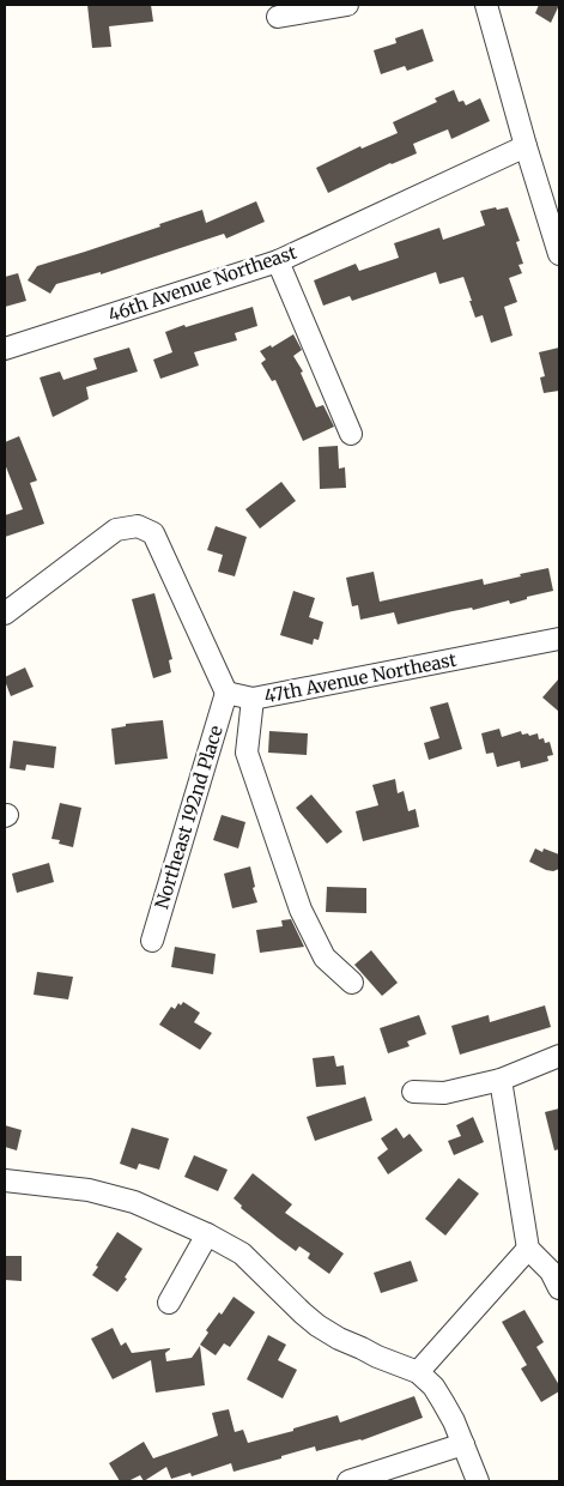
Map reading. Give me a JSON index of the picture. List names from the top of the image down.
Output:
{
  "streets": {
    "street": ["46th Avenue Northeast", "47th Avenue Northeast", "Northeast 192nd Place"]
  },
  "crossings": [
    ["47th Avenue Northeast", "Northeast 192nd Place"]
  ]
}
